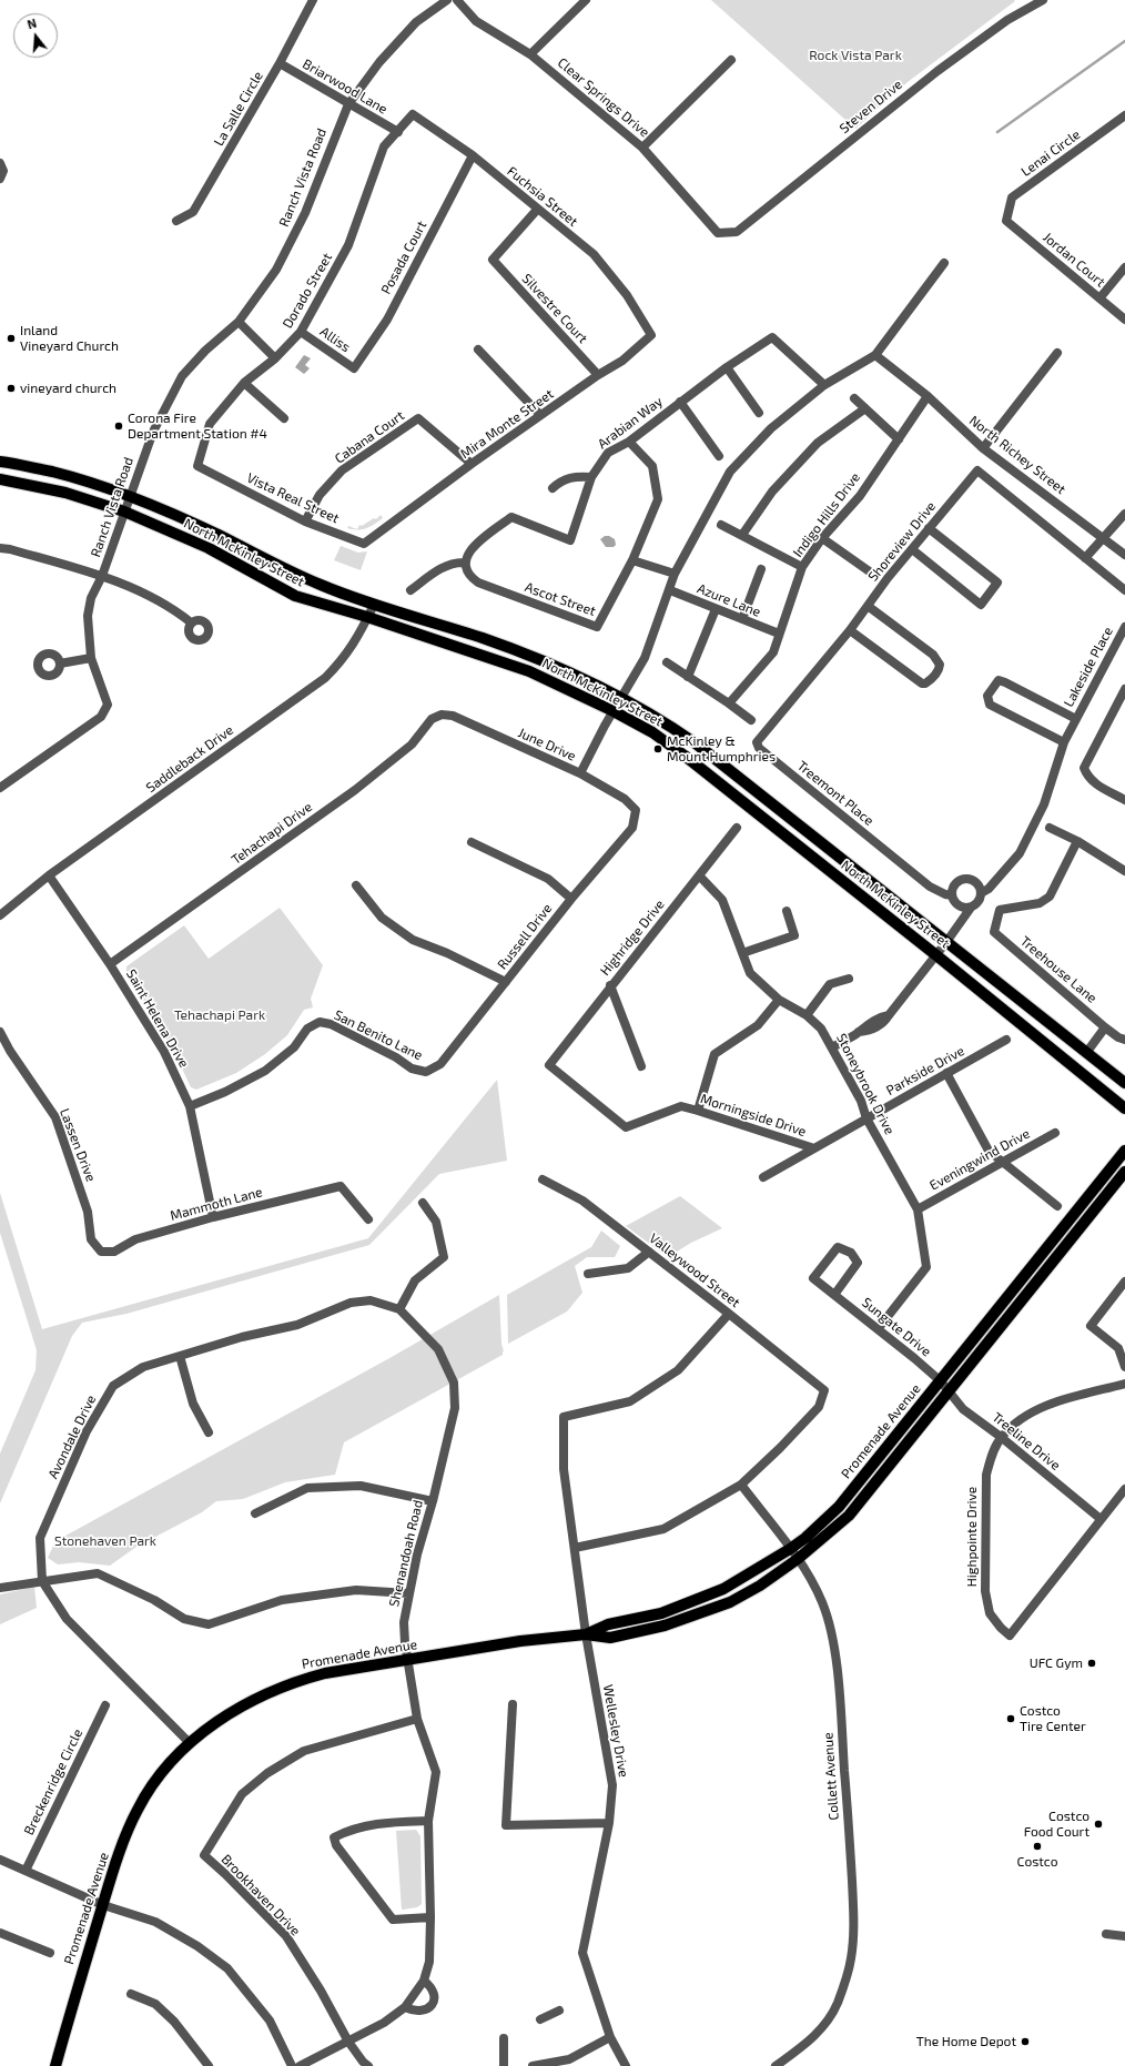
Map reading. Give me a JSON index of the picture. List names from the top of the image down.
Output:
{
  "streets": {
    "main road": ["North McKinley Street", "Promenade Avenue"],
    "street": [
      "Briarwood Lane",
      "Clear Springs Drive",
      "Steven Drive",
      "La Salle Circle",
      "Lenai Circle",
      "Ranch Vista Road",
      "Fuchsia Street",
      "Posada Court",
      "Jordan Court",
      "Dorado Street",
      "Silvestre Court",
      "Alliss",
      "Arabian Way",
      "Mira Monte Street",
      "Cabana Court",
      "North Richey Street",
      "Vista Real Street",
      "Indigo Hills Drive",
      "Shoreview Drive",
      "Ascot Street",
      "Azure Lane",
      "Lakeside Place",
      "June Drive",
      "Saddleback Drive",
      "Treemont Place",
      "Tehachapi Drive",
      "Russell Drive",
      "Highridge Drive",
      "Treehouse Lane",
      "Saint Helena Drive",
      "San Benito Lane",
      "Parkside Drive",
      "Stoneybrook Drive",
      "Morningside Drive",
      "Lassen Drive",
      "Eveningwind Drive",
      "Mammoth Lane",
      "Valleywood Street",
      "Sungate Drive",
      "Avondale Drive",
      "Treeline Drive",
      "Highpointe Drive",
      "Shenandoah Road",
      "Wellesley Drive",
      "Collett Avenue",
      "Breckenridge Circle",
      "Brookhaven Drive"
    ]
  },
  "crossings": [
    ["Briarwood Lane", "La Salle Circle"],
    ["Briarwood Lane", "Ranch Vista Road"],
    ["Briarwood Lane", "Fuchsia Street"],
    ["Briarwood Lane", "Dorado Street"],
    ["Clear Springs Drive", "Steven Drive"],
    ["Lenai Circle", "Jordan Court"],
    ["Ranch Vista Road", "North McKinley Street"],
    ["Fuchsia Street", "Posada Court"],
    ["Fuchsia Street", "Dorado Street"],
    ["Fuchsia Street", "Silvestre Court"],
    ["Fuchsia Street", "Mira Monte Street"],
    ["Posada Court", "Alliss"],
    ["Dorado Street", "Alliss"],
    ["Dorado Street", "Vista Real Street"],
    ["Silvestre Court", "Mira Monte Street"],
    ["Arabian Way", "Ascot Street"],
    ["Mira Monte Street", "Cabana Court"],
    ["Mira Monte Street", "Vista Real Street"],
    ["Cabana Court", "Vista Real Street"],
    ["North Richey Street", "Indigo Hills Drive"],
    ["Indigo Hills Drive", "Azure Lane"],
    ["Shoreview Drive", "Treemont Place"],
    ["North McKinley Street", "Lakeside Place"],
    ["North McKinley Street", "Saddleback Drive"],
    ["Lakeside Place", "Treemont Place"],
    ["Lakeside Place", "Stoneybrook Drive"],
    ["June Drive", "Tehachapi Drive"],
    ["June Drive", "Russell Drive"],
    ["Saddleback Drive", "Saint Helena Drive"],
    ["Tehachapi Drive", "Saint Helena Drive"],
    ["Russell Drive", "San Benito Lane"],
    ["Highridge Drive", "Stoneybrook Drive"],
    ["Highridge Drive", "Morningside Drive"],
    ["Saint Helena Drive", "San Benito Lane"],
    ["Saint Helena Drive", "Mammoth Lane"],
    ["Parkside Drive", "Stoneybrook Drive"],
    ["Parkside Drive", "Morningside Drive"],
    ["Stoneybrook Drive", "Eveningwind Drive"],
    ["Stoneybrook Drive", "Sungate Drive"],
    ["Lassen Drive", "Mammoth Lane"],
    ["Valleywood Street", "Wellesley Drive"],
    ["Valleywood Street", "Collett Avenue"],
    ["Sungate Drive", "Promenade Avenue"],
    ["Sungate Drive", "Treeline Drive"],
    ["Promenade Avenue", "Treeline Drive"],
    ["Promenade Avenue", "Shenandoah Road"],
    ["Promenade Avenue", "Wellesley Drive"],
    ["Promenade Avenue", "Collett Avenue"],
    ["Avondale Drive", "Shenandoah Road"],
    ["Treeline Drive", "Highpointe Drive"],
    ["Shenandoah Road", "Brookhaven Drive"]
  ],
  "parks": ["Rock Vista Park", "Tehachapi Park", "Stonehaven Park"],
  "places": [
    "Inland Vineyard Church",
    "vineyard church",
    "Corona Fire Department Station #4",
    "McKinley & Mount Humphries",
    "UFC Gym",
    "Costco Tire Center",
    "Costco Food Court",
    "Costco",
    "The Home Depot"
  ],
  "north": "top"
}
